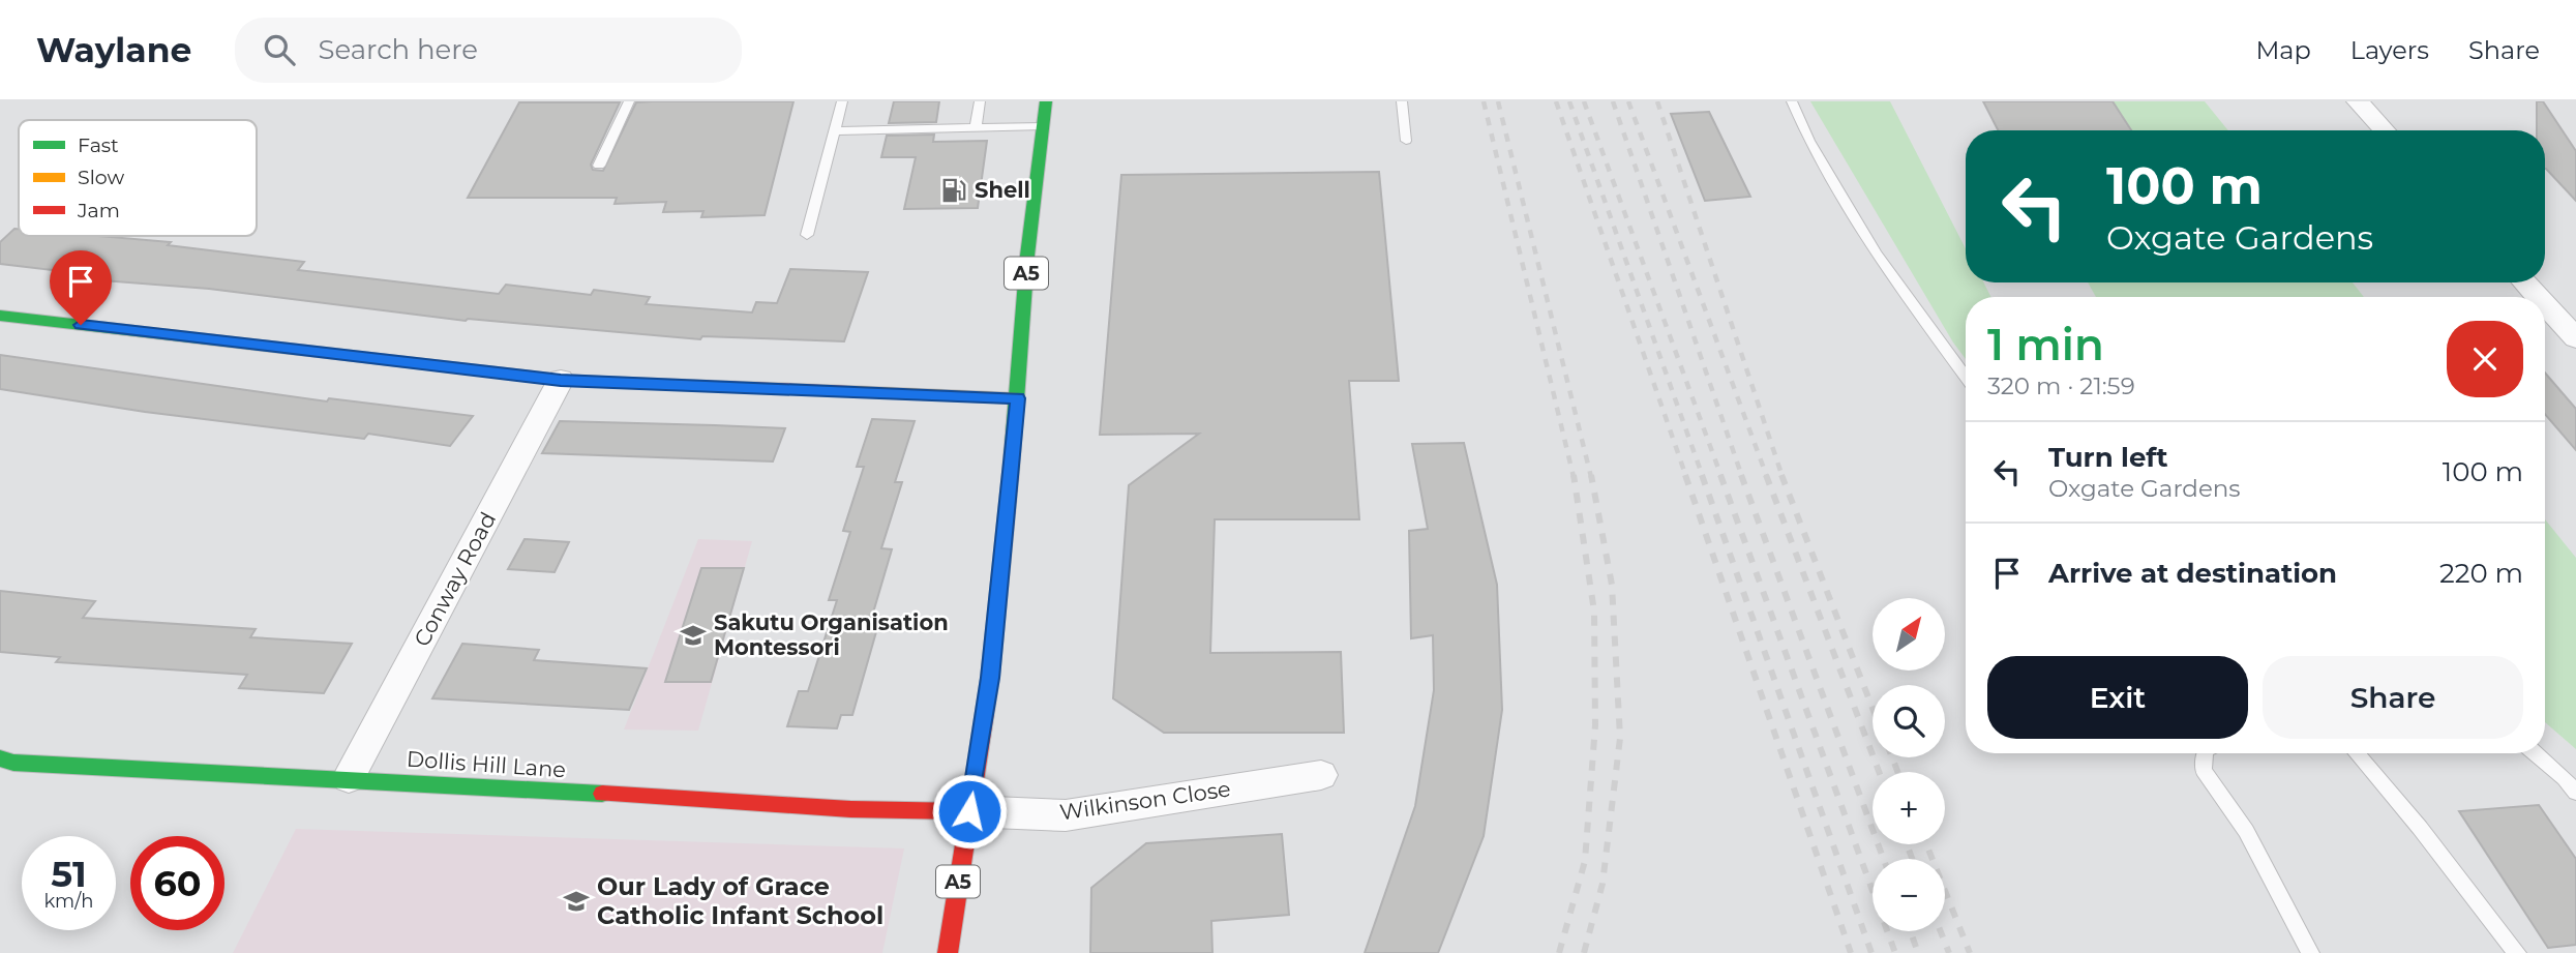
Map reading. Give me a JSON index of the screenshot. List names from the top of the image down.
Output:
{
  "streets": {
    "street": [
      "A5",
      "Conway Road",
      "Dollis Hill Lane",
      "Wilkinson Close"
    ]
  },
  "crossings": [
    ["A5", "Dollis Hill Lane"],
    ["A5", "Wilkinson Close"],
    ["Conway Road", "Dollis Hill Lane"],
    ["Dollis Hill Lane", "Wilkinson Close"]
  ],
  "places": {
    "fuel station": ["Shell"],
    "school or university": ["Sakutu Organisation Montessori", "Our Lady of Grace Catholic Infant School"]
  },
  "legend": ["Fast", "Slow", "Jam"],
  "north": "top right",
  "page": {
    "header": "Waylane",
    "search": "Search here",
    "nav": ["Map", "Layers", "Share"],
    "turn": ["100 m", "Oxgate Gardens"],
    "heading": ["1 min", "320 m · 21:59"],
    "list": [
      {
        "name": "Turn left",
        "note": "Oxgate Gardens",
        "value": "100 m"
      },
      {
        "name": "Arrive at destination",
        "value": "220 m"
      }
    ],
    "map_buttons": ["+", "−"],
    "buttons": ["Exit", "Share"],
    "speed": "51 km/h",
    "limit": "60"
  }
}
